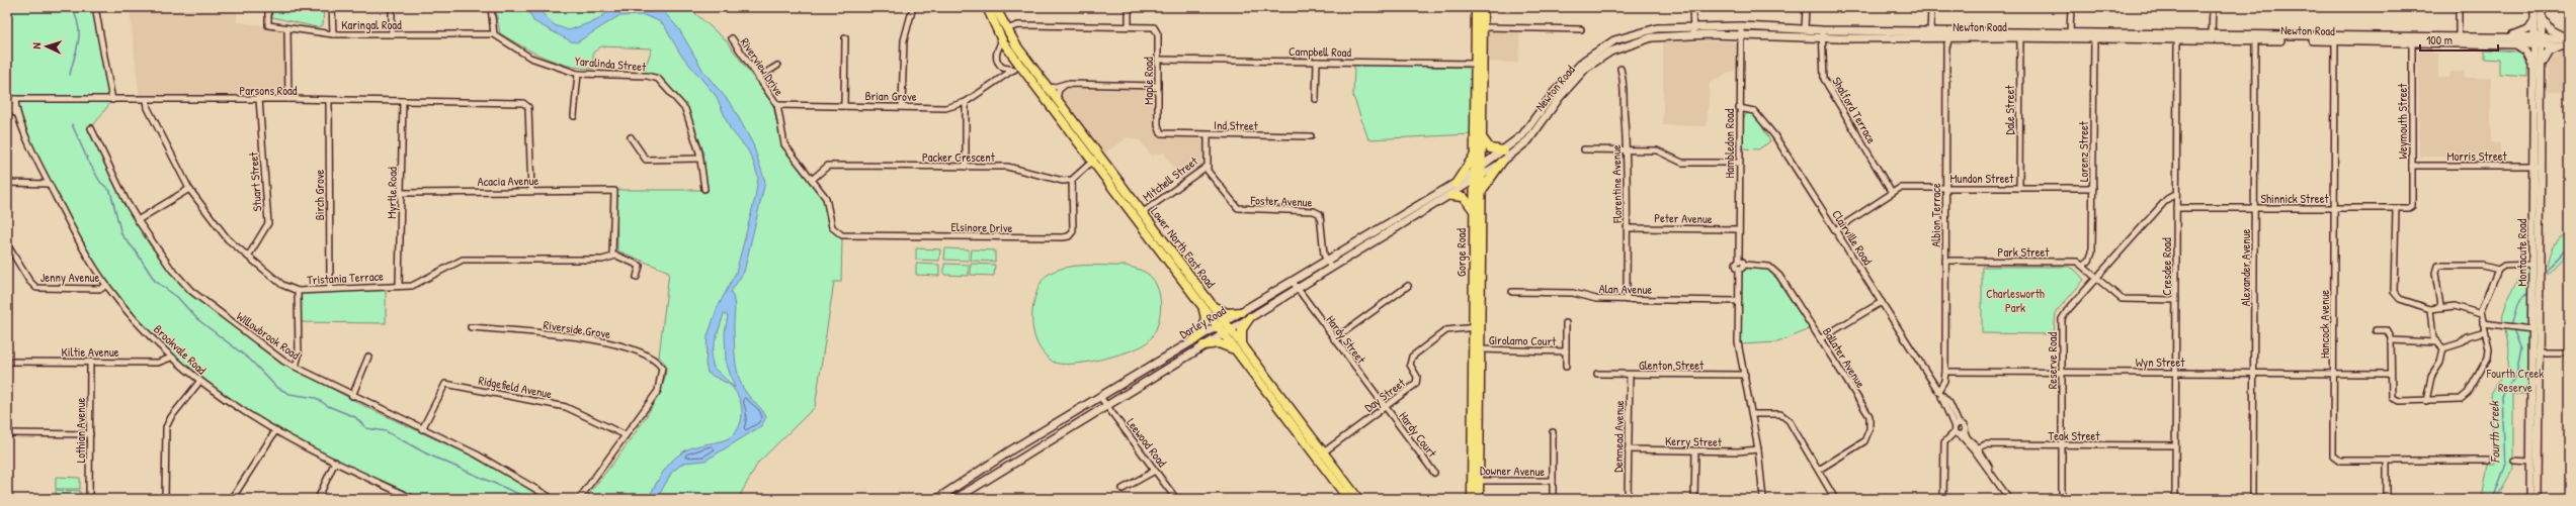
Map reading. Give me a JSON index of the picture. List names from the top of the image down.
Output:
{
  "streets": {
    "main road": [
      "Newton Road",
      "Lower North East Road",
      "Gorge Road",
      "Montacute Road",
      "Darley Road"
    ],
    "street": [
      "Karingal Road",
      "Campbell Road",
      "Yaralinda Street",
      "Riverview Drive",
      "Maple Road",
      "Parsons Road",
      "Brian Grove",
      "Shalford Terrace",
      "Dale Street",
      "Weymouth Street",
      "Ind Street",
      "Hambledon Road",
      "Lorenz Street",
      "Morris Street",
      "Packer Crescent",
      "Mundon Street",
      "Mitchell Street",
      "Acacia Avenue",
      "Stuart Street",
      "Florentine Avenue",
      "Myrtle Road",
      "Birch Grove",
      "Shinnick Street",
      "Foster Avenue",
      "Albion Terrace",
      "Peter Avenue",
      "Elsinore Drive",
      "Clairville Road",
      "Park Street",
      "Cresdee Road",
      "Alexander Avenue",
      "Jenny Avenue",
      "Tristania Terrace",
      "Alan Avenue",
      "Hancock Avenue",
      "Riverside Grove",
      "Willowbrook Road",
      "Hardy Street",
      "Girolamo Court",
      "Brookvale Road",
      "Kiltie Avenue",
      "Ballater Avenue",
      "Reserve Road",
      "Wyn Street",
      "Glenton Street",
      "Ridgefield Avenue",
      "Day Street",
      "Lothian Avenue",
      "Hardy Court",
      "Teak Street",
      "Denmead Avenue",
      "Kerry Street",
      "Leewood Road",
      "Downer Avenue"
    ]
  },
  "crossings": [
    ["Karingal Road", "Yaralinda Street"],
    ["Newton Road", "Shalford Terrace"],
    ["Newton Road", "Dale Street"],
    ["Newton Road", "Weymouth Street"],
    ["Newton Road", "Hambledon Road"],
    ["Newton Road", "Lorenz Street"],
    ["Newton Road", "Albion Terrace"],
    ["Newton Road", "Gorge Road"],
    ["Newton Road", "Montacute Road"],
    ["Newton Road", "Cresdee Road"],
    ["Newton Road", "Alexander Avenue"],
    ["Newton Road", "Darley Road"],
    ["Newton Road", "Hancock Avenue"],
    ["Campbell Road", "Maple Road"],
    ["Campbell Road", "Gorge Road"],
    ["Riverview Drive", "Brian Grove"],
    ["Riverview Drive", "Packer Crescent"],
    ["Riverview Drive", "Elsinore Drive"],
    ["Maple Road", "Ind Street"],
    ["Parsons Road", "Acacia Avenue"],
    ["Parsons Road", "Stuart Street"],
    ["Parsons Road", "Myrtle Road"],
    ["Parsons Road", "Birch Grove"],
    ["Parsons Road", "Tristania Terrace"],
    ["Parsons Road", "Brookvale Road"],
    ["Brian Grove", "Lower North East Road"],
    ["Shalford Terrace", "Mundon Street"],
    ["Dale Street", "Mundon Street"],
    ["Weymouth Street", "Morris Street"],
    ["Weymouth Street", "Shinnick Street"],
    ["Ind Street", "Mitchell Street"],
    ["Hambledon Road", "Peter Avenue"],
    ["Hambledon Road", "Clairville Road"],
    ["Lorenz Street", "Mundon Street"],
    ["Lorenz Street", "Park Street"],
    ["Morris Street", "Montacute Road"],
    ["Packer Crescent", "Elsinore Drive"],
    ["Mundon Street", "Albion Terrace"],
    ["Mundon Street", "Clairville Road"],
    ["Mitchell Street", "Foster Avenue"],
    ["Mitchell Street", "Lower North East Road"],
    ["Acacia Avenue", "Myrtle Road"],
    ["Acacia Avenue", "Tristania Terrace"],
    ["Stuart Street", "Tristania Terrace"],
    ["Florentine Avenue", "Peter Avenue"],
    ["Florentine Avenue", "Alan Avenue"],
    ["Myrtle Road", "Tristania Terrace"],
    ["Birch Grove", "Tristania Terrace"],
    ["Shinnick Street", "Cresdee Road"],
    ["Shinnick Street", "Alexander Avenue"],
    ["Shinnick Street", "Hancock Avenue"],
    ["Foster Avenue", "Darley Road"],
    ["Albion Terrace", "Clairville Road"],
    ["Albion Terrace", "Park Street"],
    ["Albion Terrace", "Wyn Street"],
    ["Clairville Road", "Teak Street"],
    ["Lower North East Road", "Darley Road"],
    ["Lower North East Road", "Day Street"],
    ["Gorge Road", "Darley Road"],
    ["Gorge Road", "Girolamo Court"],
    ["Gorge Road", "Day Street"],
    ["Gorge Road", "Downer Avenue"],
    ["Cresdee Road", "Reserve Road"],
    ["Cresdee Road", "Wyn Street"],
    ["Cresdee Road", "Teak Street"],
    ["Alexander Avenue", "Wyn Street"],
    ["Jenny Avenue", "Brookvale Road"],
    ["Darley Road", "Hardy Street"],
    ["Darley Road", "Leewood Road"],
    ["Hancock Avenue", "Wyn Street"],
    ["Riverside Grove", "Ridgefield Avenue"],
    ["Willowbrook Road", "Ridgefield Avenue"],
    ["Hardy Street", "Day Street"],
    ["Hardy Street", "Hardy Court"],
    ["Brookvale Road", "Kiltie Avenue"],
    ["Kiltie Avenue", "Lothian Avenue"],
    ["Reserve Road", "Wyn Street"],
    ["Reserve Road", "Teak Street"],
    ["Glenton Street", "Denmead Avenue"],
    ["Day Street", "Hardy Court"],
    ["Denmead Avenue", "Kerry Street"]
  ],
  "water": ["Fourth Creek"],
  "parks": ["Charlesworth Park", "Fourth Creek Reserve"],
  "scale_bar": "100 m",
  "north": "left"
}
